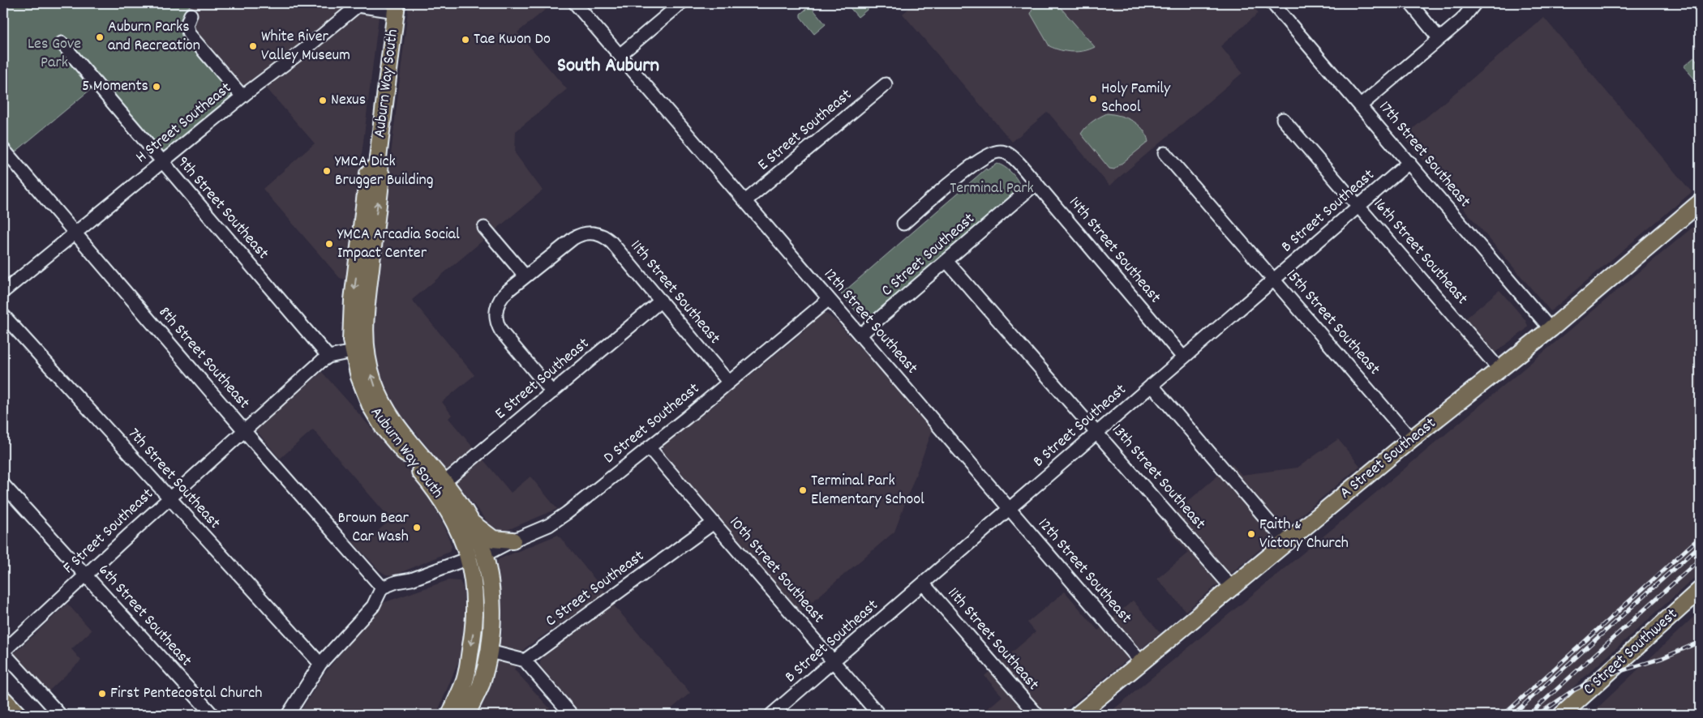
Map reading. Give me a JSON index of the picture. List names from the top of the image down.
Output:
{
  "streets": {
    "main road": ["Auburn Way South", "A Street Southeast", "C Street Southwest"],
    "street": [
      "H Street Southeast",
      "E Street Southeast",
      "17th Street Southeast",
      "9th Street Southeast",
      "B Street Southeast",
      "14th Street Southeast",
      "16th Street Southeast",
      "C Street Southeast",
      "11th Street Southeast",
      "12th Street Southeast",
      "15th Street Southeast",
      "8th Street Southeast",
      "D Street Southeast",
      "13th Street Southeast",
      "7th Street Southeast",
      "F Street Southeast",
      "10th Street Southeast",
      "6th Street Southeast"
    ]
  },
  "crossings": [
    ["Auburn Way South", "H Street Southeast"],
    ["Auburn Way South", "E Street Southeast"],
    ["Auburn Way South", "D Street Southeast"],
    ["H Street Southeast", "9th Street Southeast"],
    ["H Street Southeast", "8th Street Southeast"],
    ["E Street Southeast", "11th Street Southeast"],
    ["E Street Southeast", "12th Street Southeast"],
    ["17th Street Southeast", "B Street Southeast"],
    ["17th Street Southeast", "A Street Southeast"],
    ["9th Street Southeast", "F Street Southeast"],
    ["B Street Southeast", "14th Street Southeast"],
    ["B Street Southeast", "16th Street Southeast"],
    ["B Street Southeast", "11th Street Southeast"],
    ["B Street Southeast", "12th Street Southeast"],
    ["B Street Southeast", "15th Street Southeast"],
    ["B Street Southeast", "13th Street Southeast"],
    ["B Street Southeast", "10th Street Southeast"],
    ["14th Street Southeast", "C Street Southeast"],
    ["16th Street Southeast", "A Street Southeast"],
    ["C Street Southeast", "12th Street Southeast"],
    ["C Street Southeast", "13th Street Southeast"],
    ["C Street Southeast", "10th Street Southeast"],
    ["11th Street Southeast", "D Street Southeast"],
    ["12th Street Southeast", "D Street Southeast"],
    ["12th Street Southeast", "A Street Southeast"],
    ["15th Street Southeast", "A Street Southeast"],
    ["8th Street Southeast", "F Street Southeast"],
    ["D Street Southeast", "10th Street Southeast"],
    ["A Street Southeast", "13th Street Southeast"],
    ["7th Street Southeast", "F Street Southeast"],
    ["F Street Southeast", "6th Street Southeast"]
  ],
  "districts": ["South Auburn"],
  "parks": ["Les Gove Park", "Terminal Park"],
  "places": [
    "Auburn Parks and Recreation",
    "Tae Kwon Do",
    "White River Valley Museum",
    "5 Moments",
    "Holy Family School",
    "Nexus",
    "YMCA Dick Brugger Building",
    "YMCA Arcadia Social Impact Center",
    "Terminal Park Elementary School",
    "Brown Bear Car Wash",
    "Faith & Victory Church",
    "First Pentecostal Church"
  ]
}
